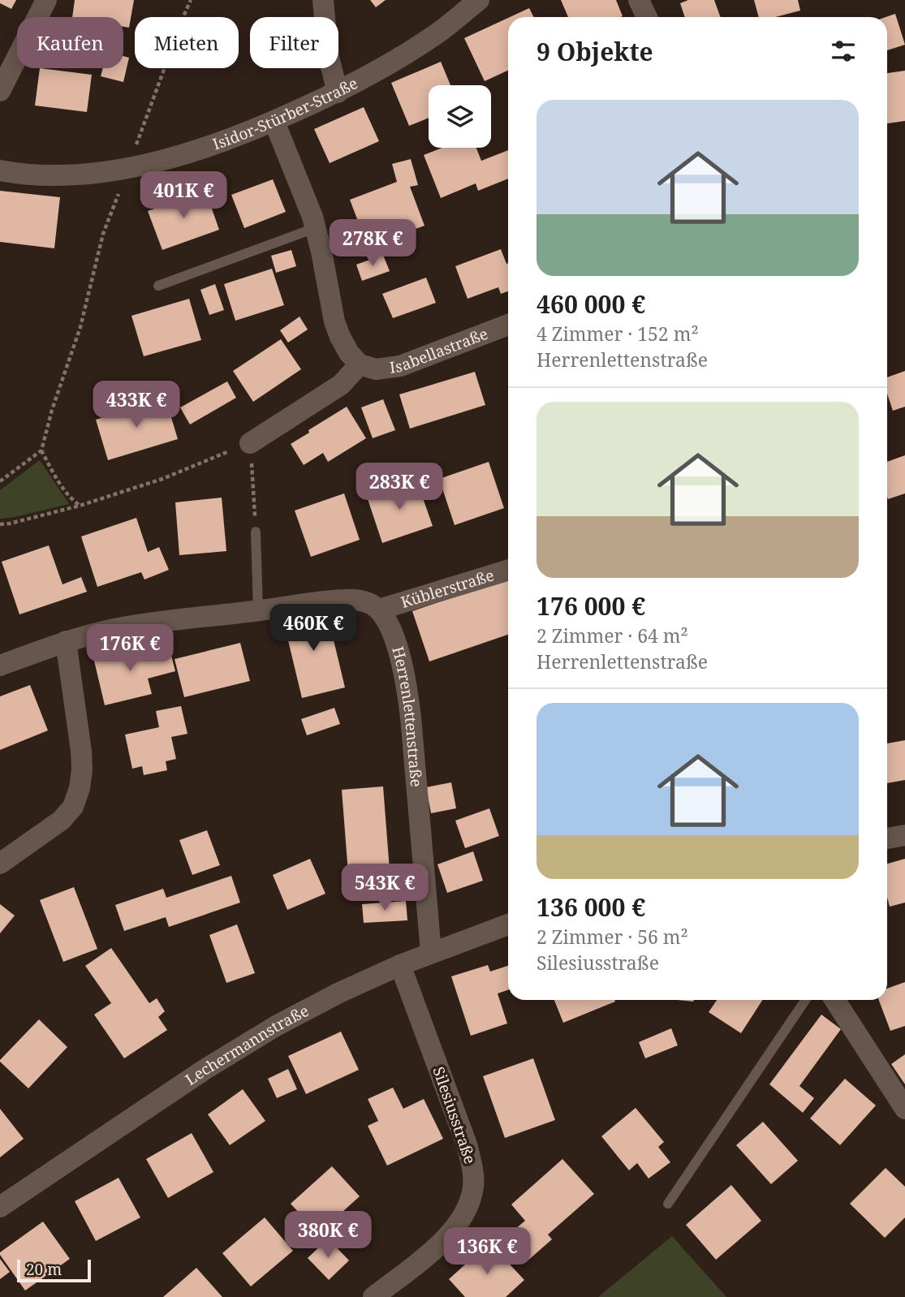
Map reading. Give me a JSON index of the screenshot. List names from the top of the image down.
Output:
{
  "streets": {
    "street": [
      "Isidor-Stürber-Straße",
      "Isabellastraße",
      "Küblerstraße",
      "Herrenlettenstraße",
      "Lechermannstraße",
      "Silesiusstraße"
    ]
  },
  "crossings": [
    ["Küblerstraße", "Herrenlettenstraße"],
    ["Herrenlettenstraße", "Lechermannstraße"],
    ["Lechermannstraße", "Silesiusstraße"]
  ],
  "scale_bar": "20 m",
  "page": {
    "chip": ["Kaufen", "Mieten", "Filter"],
    "heading": "9 Objekte",
    "list": [
      {
        "name": "460 000 €",
        "note": "4 Zimmer · 152 m² · Herrenlettenstraße"
      },
      {
        "name": "176 000 €",
        "note": "2 Zimmer · 64 m² · Herrenlettenstraße"
      },
      {
        "name": "136 000 €",
        "note": "2 Zimmer · 56 m² · Silesiusstraße"
      }
    ],
    "price": [
      "401K €",
      "278K €",
      "433K €",
      "283K €",
      "460K €",
      "176K €",
      "543K €",
      "380K €",
      "136K €"
    ],
    "scale": "20 m"
  }
}
